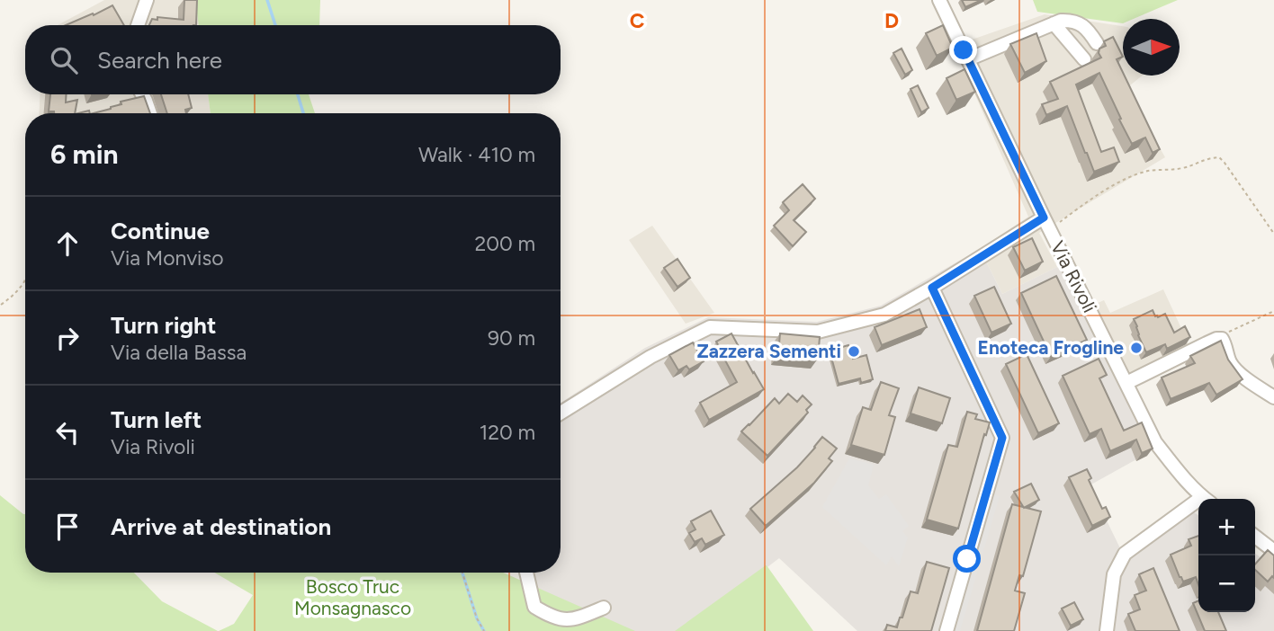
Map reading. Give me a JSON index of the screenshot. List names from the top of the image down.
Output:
{
  "streets": {
    "street": ["Via Rivoli"]
  },
  "parks": ["Bosco Truc Monsagnasco"],
  "places": ["Enoteca Frogline", "Zazzera Sementi"],
  "north": "right",
  "page": {
    "search": "Search here",
    "heading": ["6 min", "Walk · 410 m"],
    "list": [
      ["Continue", "Via Monviso", "200 m"],
      ["Turn right", "Via della Bassa", "90 m"],
      ["Turn left", "Via Rivoli", "120 m"],
      "Arrive at destination"
    ],
    "map_buttons": ["+", "−"]
  },
  "grid": {
    "columns": ["C", "D"]
  }
}
